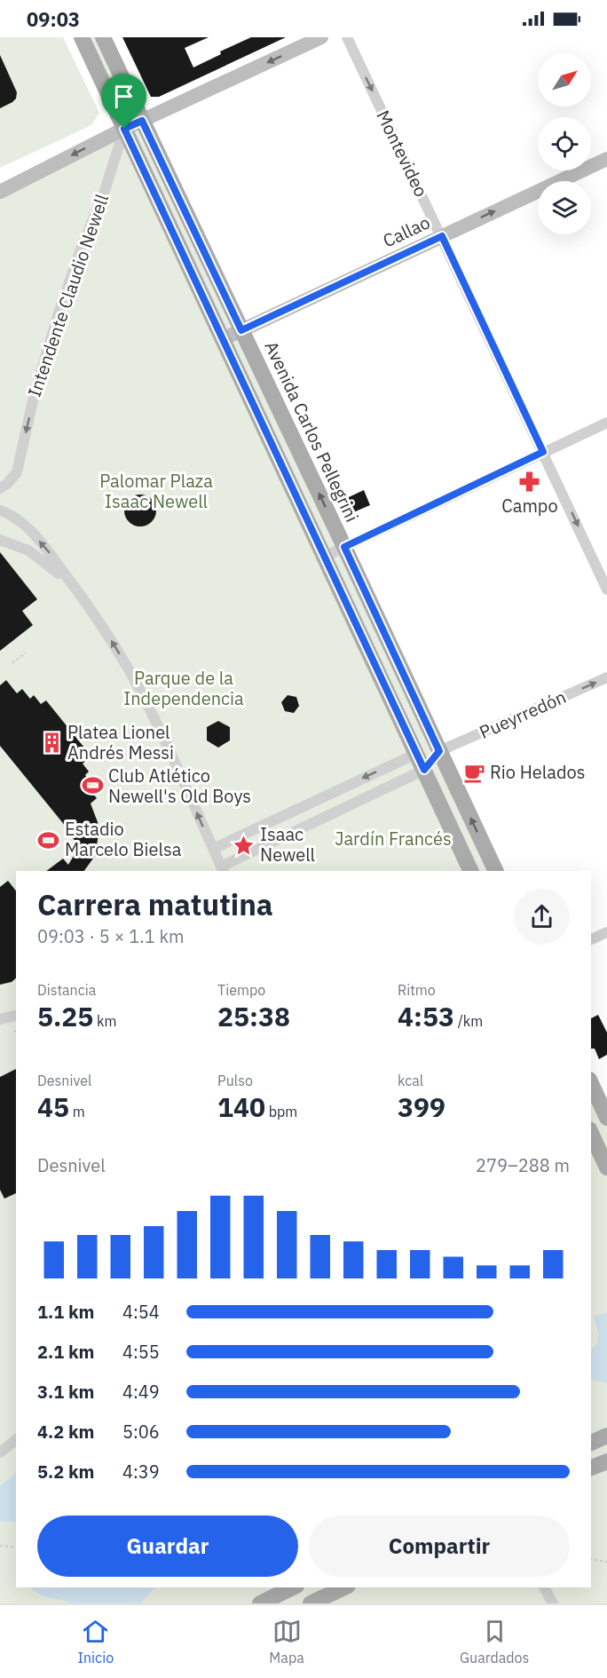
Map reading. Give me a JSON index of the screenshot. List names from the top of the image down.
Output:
{
  "streets": {
    "main road": ["Callao", "Avenida Carlos Pellegrini"],
    "street": ["Montevideo", "Intendente Claudio Newell", "Pueyrredón"]
  },
  "crossings": [
    ["Montevideo", "Callao"],
    ["Callao", "Avenida Carlos Pellegrini"],
    ["Avenida Carlos Pellegrini", "Pueyrredón"]
  ],
  "one_way": [
    "Montevideo",
    "Callao",
    "Intendente Claudio Newell",
    "Pueyrredón"
  ],
  "parks": ["Palomar Plaza Isaac Newell", "Parque de la Independencia", "Jardín Francés"],
  "places": {
    "pharmacy": ["Campo"],
    "building": ["Platea Lionel Andrés Messi"],
    "cafe": ["Rio Helados"],
    "sports": ["Club Atlético Newell's Old Boys", "Estadio Marcelo Bielsa"],
    "place": ["Isaac Newell"]
  },
  "north": "top right",
  "page": {
    "status": "09:03",
    "heading": ["Carrera matutina", "09:03 · 5 × 1.1 km"],
    "stats": [
      ["Distancia", "5.25 km"],
      ["Tiempo", "25:38"],
      ["Ritmo", "4:53 /km"],
      ["Desnivel", "45 m"],
      ["Pulso", "140 bpm"],
      ["kcal", "399"]
    ],
    "chart": ["Desnivel", "279–288 m"],
    "list": [
      {
        "name": "1.1 km",
        "note": "4:54"
      },
      {
        "name": "2.1 km",
        "note": "4:55"
      },
      {
        "name": "3.1 km",
        "note": "4:49"
      },
      {
        "name": "4.2 km",
        "note": "5:06"
      },
      {
        "name": "5.2 km",
        "note": "4:39"
      }
    ],
    "buttons": ["Guardar", "Compartir"],
    "tabs": ["Inicio", "Mapa", "Guardados"]
  }
}
